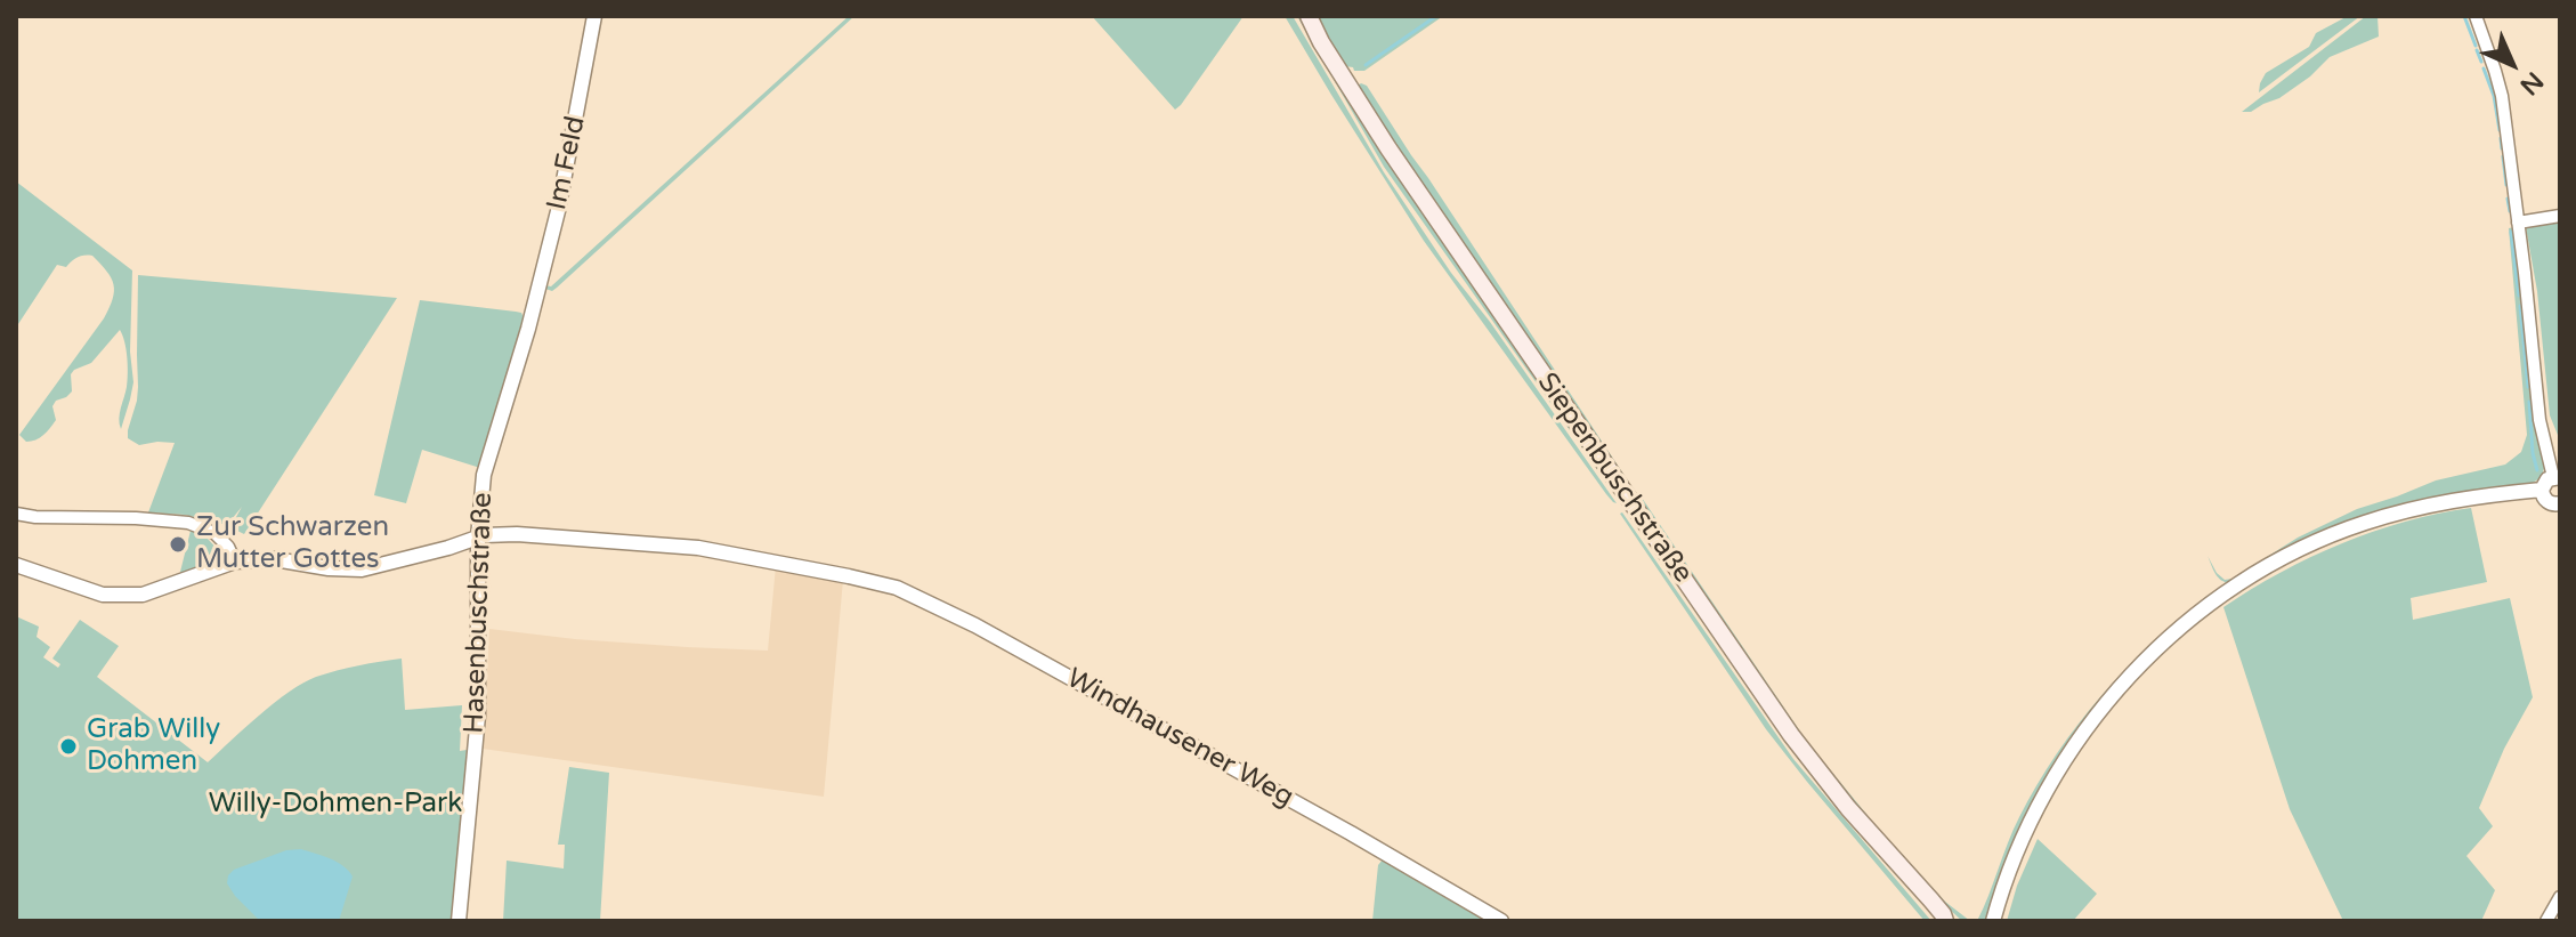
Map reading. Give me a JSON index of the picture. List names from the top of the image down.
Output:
{
  "streets": {
    "main road": ["Siepenbuschstraße"],
    "street": ["Im Feld", "Hasenbuschstraße", "Windhausener Weg"]
  },
  "crossings": [
    ["Im Feld", "Hasenbuschstraße"],
    ["Hasenbuschstraße", "Windhausener Weg"]
  ],
  "parks": ["Willy-Dohmen-Park"],
  "places": ["Zur Schwarzen Mutter Gottes", "Grab Willy Dohmen"],
  "north": "bottom right"
}
